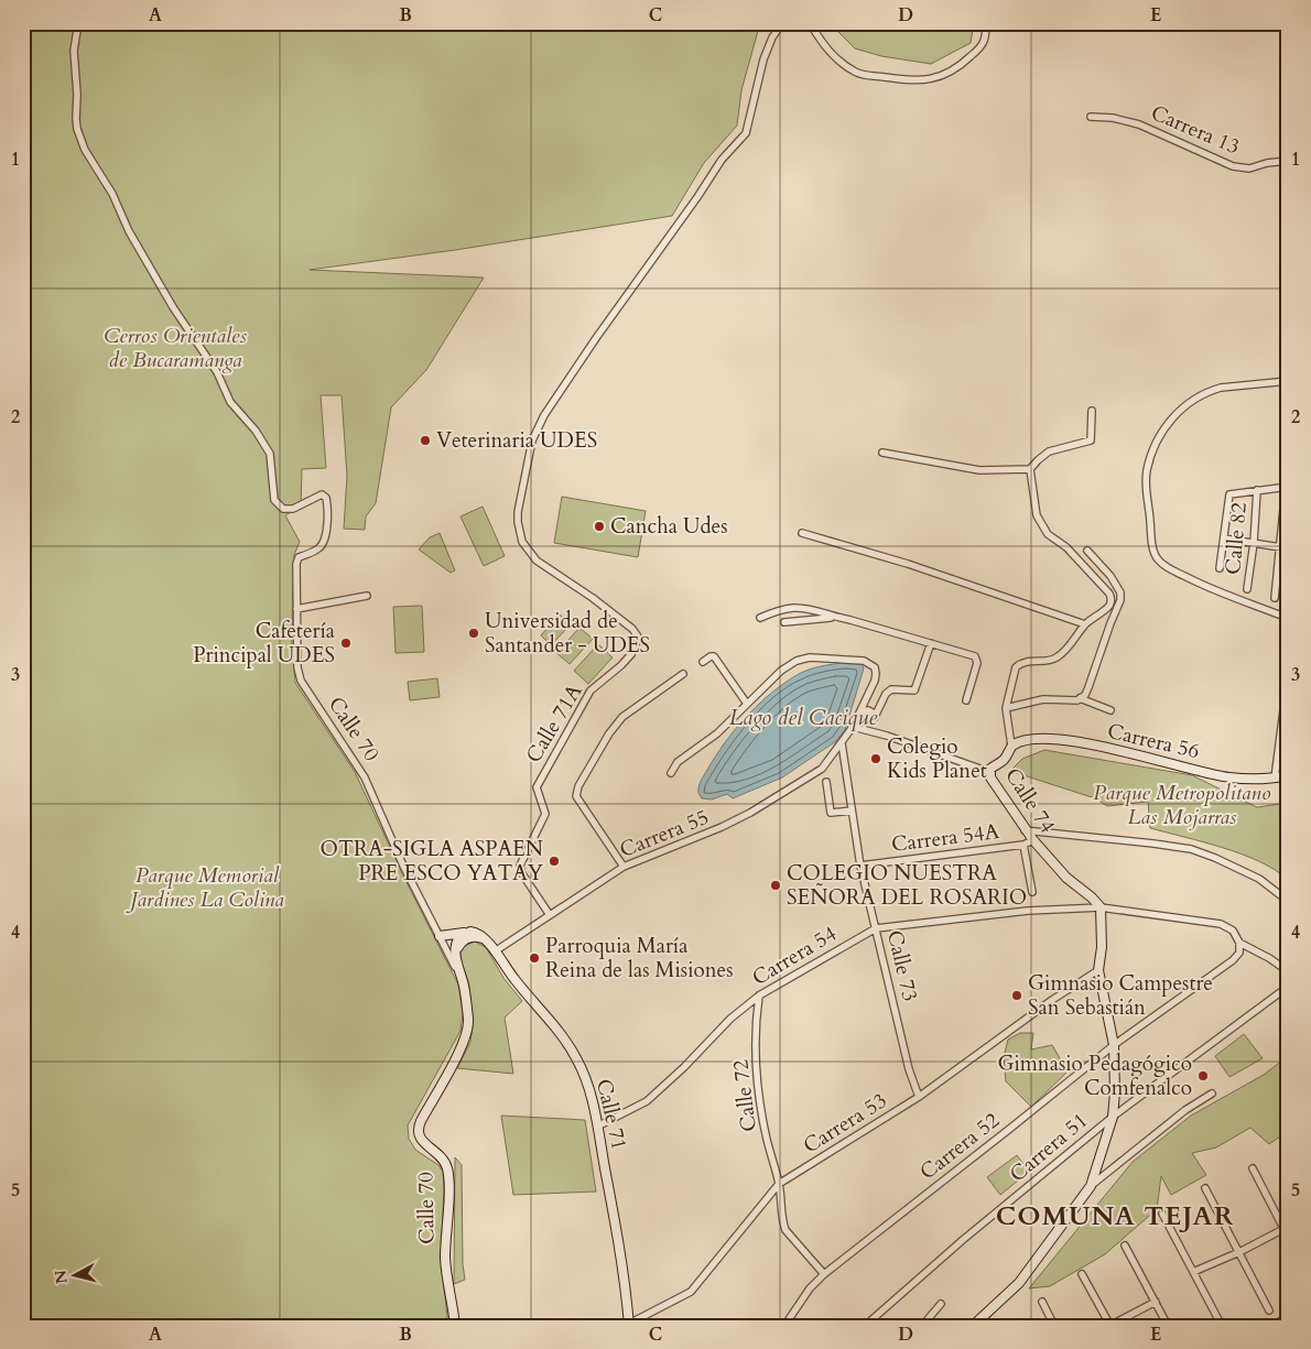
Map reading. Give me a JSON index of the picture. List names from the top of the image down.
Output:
{
  "streets": {
    "street": [
      "Carrera 13",
      "Calle 82",
      "Calle 71A",
      "Calle 70",
      "Carrera 56",
      "Calle 74",
      "Carrera 55",
      "Carrera 54A",
      "Carrera 54",
      "Calle 73",
      "Calle 72",
      "Calle 71",
      "Carrera 53",
      "Carrera 52",
      "Carrera 51"
    ]
  },
  "crossings": [
    ["Calle 71A", "Carrera 55"],
    ["Carrera 56", "Calle 74"],
    ["Calle 74", "Carrera 54A"],
    ["Calle 74", "Carrera 54"],
    ["Carrera 55", "Calle 73"],
    ["Carrera 55", "Calle 71"],
    ["Carrera 54A", "Calle 73"],
    ["Carrera 54", "Calle 73"],
    ["Carrera 54", "Calle 72"],
    ["Carrera 54", "Calle 71"],
    ["Carrera 54", "Carrera 52"],
    ["Calle 73", "Carrera 53"],
    ["Calle 72", "Carrera 53"],
    ["Calle 72", "Carrera 52"],
    ["Calle 71", "Carrera 53"]
  ],
  "districts": ["COMUNA TEJAR"],
  "water": ["Lago del Cacique"],
  "parks": ["Cerros Orientales de Bucaramanga", "Parque Metropolitano Las Mojarras", "Parque Memorial Jardines La Colina"],
  "places": [
    "Veterinaria UDES",
    "Cancha Udes",
    "Universidad de Santander - UDES",
    "Cafetería Principal UDES",
    "Colegio Kids Planet",
    "OTRA-SIGLA ASPAEN PRE ESCO YATAY",
    "COLEGIO NUESTRA SEÑORA DEL ROSARIO",
    "Parroquia María Reina de las Misiones",
    "Gimnasio Campestre San Sebastián",
    "Gimnasio Pedagógico Comfenalco"
  ],
  "north": "left",
  "grid": {
    "columns": [
      "A",
      "B",
      "C",
      "D",
      "E"
    ],
    "rows": [
      "1",
      "2",
      "3",
      "4",
      "5"
    ]
  }
}
